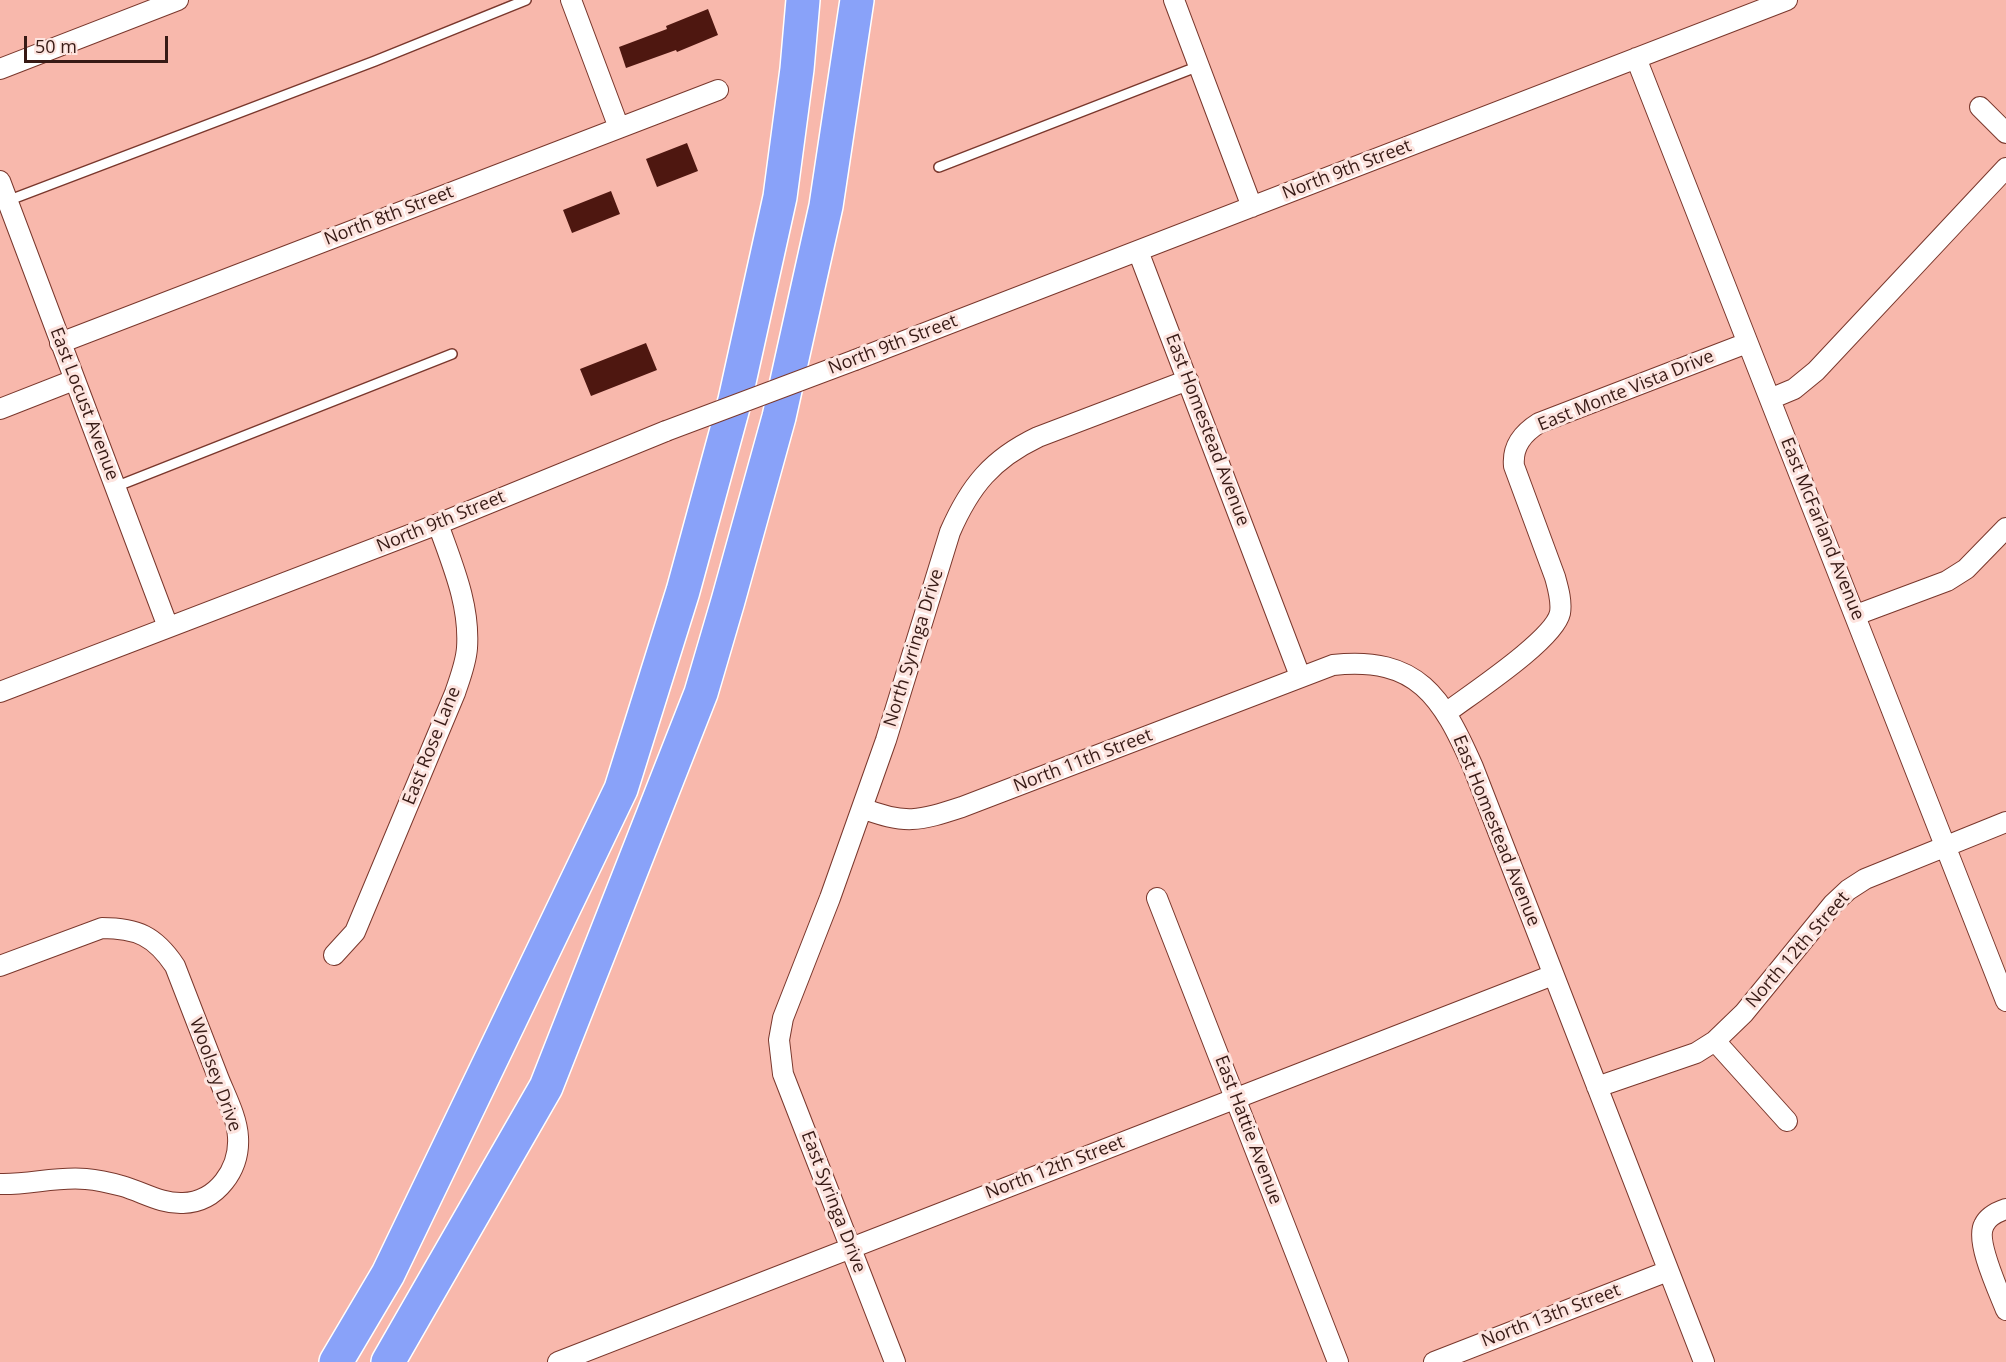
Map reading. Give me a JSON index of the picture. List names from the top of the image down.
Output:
{
  "streets": {
    "street": [
      "North 9th Street",
      "North 8th Street",
      "East Monte Vista Drive",
      "East Locust Avenue",
      "East Homestead Avenue",
      "East McFarland Avenue",
      "North Syringa Drive",
      "East Rose Lane",
      "North 11th Street",
      "North 12th Street",
      "Woolsey Drive",
      "East Hattie Avenue",
      "East Syringa Drive",
      "North 13th Street"
    ]
  },
  "crossings": [
    ["North 9th Street", "East Locust Avenue"],
    ["North 9th Street", "East Homestead Avenue"],
    ["North 9th Street", "East McFarland Avenue"],
    ["North 9th Street", "East Rose Lane"],
    ["North 8th Street", "East Locust Avenue"],
    ["East Monte Vista Drive", "East Homestead Avenue"],
    ["East Monte Vista Drive", "East McFarland Avenue"],
    ["East Homestead Avenue", "North Syringa Drive"],
    ["East Homestead Avenue", "North 11th Street"],
    ["East Homestead Avenue", "North 12th Street"],
    ["East Homestead Avenue", "North 13th Street"],
    ["East McFarland Avenue", "North 12th Street"],
    ["North Syringa Drive", "North 11th Street"],
    ["North Syringa Drive", "East Syringa Drive"],
    ["North 12th Street", "East Hattie Avenue"],
    ["North 12th Street", "East Syringa Drive"]
  ],
  "scale_bar": "50 m"
}
